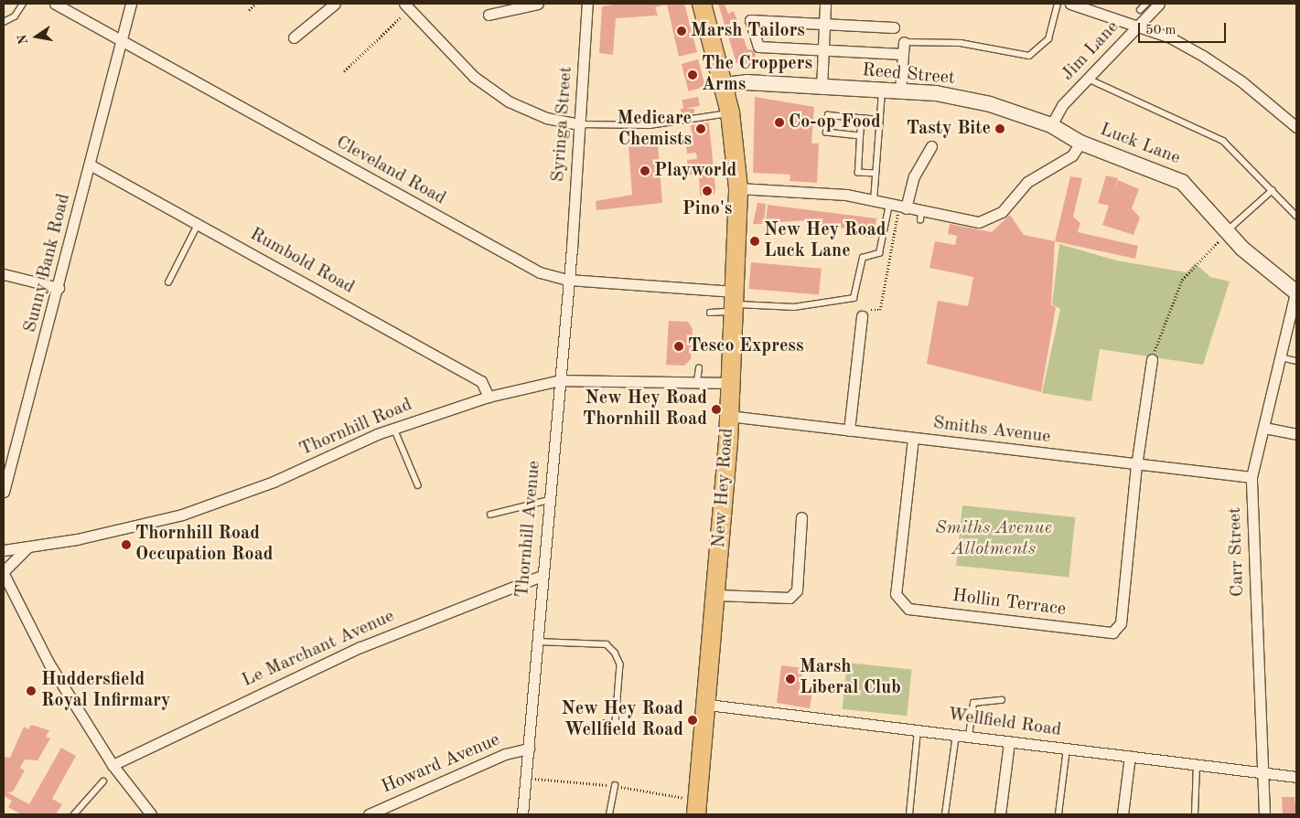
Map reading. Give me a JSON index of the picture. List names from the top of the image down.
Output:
{
  "streets": {
    "highway": ["New Hey Road"],
    "street": [
      "Jim Lane",
      "Reed Street",
      "Syringa Street",
      "Luck Lane",
      "Cleveland Road",
      "Rumbold Road",
      "Sunny Bank Road",
      "Thornhill Road",
      "Smiths Avenue",
      "Thornhill Avenue",
      "Carr Street",
      "Hollin Terrace",
      "Le Marchant Avenue",
      "Wellfield Road",
      "Howard Avenue"
    ]
  },
  "crossings": [
    ["Jim Lane", "Reed Street"],
    ["Reed Street", "Luck Lane"],
    ["Reed Street", "New Hey Road"],
    ["Syringa Street", "Thornhill Avenue"],
    ["Luck Lane", "New Hey Road"],
    ["Luck Lane", "Carr Street"],
    ["Cleveland Road", "Sunny Bank Road"],
    ["Cleveland Road", "New Hey Road"],
    ["Cleveland Road", "Thornhill Avenue"],
    ["Rumbold Road", "Sunny Bank Road"],
    ["Rumbold Road", "Thornhill Road"],
    ["Thornhill Road", "New Hey Road"],
    ["Thornhill Road", "Thornhill Avenue"],
    ["Smiths Avenue", "New Hey Road"],
    ["Smiths Avenue", "Carr Street"],
    ["Smiths Avenue", "Hollin Terrace"],
    ["New Hey Road", "Wellfield Road"],
    ["Thornhill Avenue", "Le Marchant Avenue"],
    ["Thornhill Avenue", "Howard Avenue"],
    ["Carr Street", "Wellfield Road"]
  ],
  "parks": ["Smiths Avenue Allotments"],
  "places": [
    "Marsh Tailors",
    "The Croppers Arms",
    "Co-op Food",
    "Medicare Chemists",
    "Tasty Bite",
    "Playworld",
    "Pino's",
    "New Hey Road Luck Lane",
    "Tesco Express",
    "New Hey Road Thornhill Road",
    "Thornhill Road Occupation Road",
    "Marsh Liberal Club",
    "Huddersfield Royal Infirmary",
    "New Hey Road Wellfield Road"
  ],
  "scale_bar": "50 m",
  "north": "left"
}
